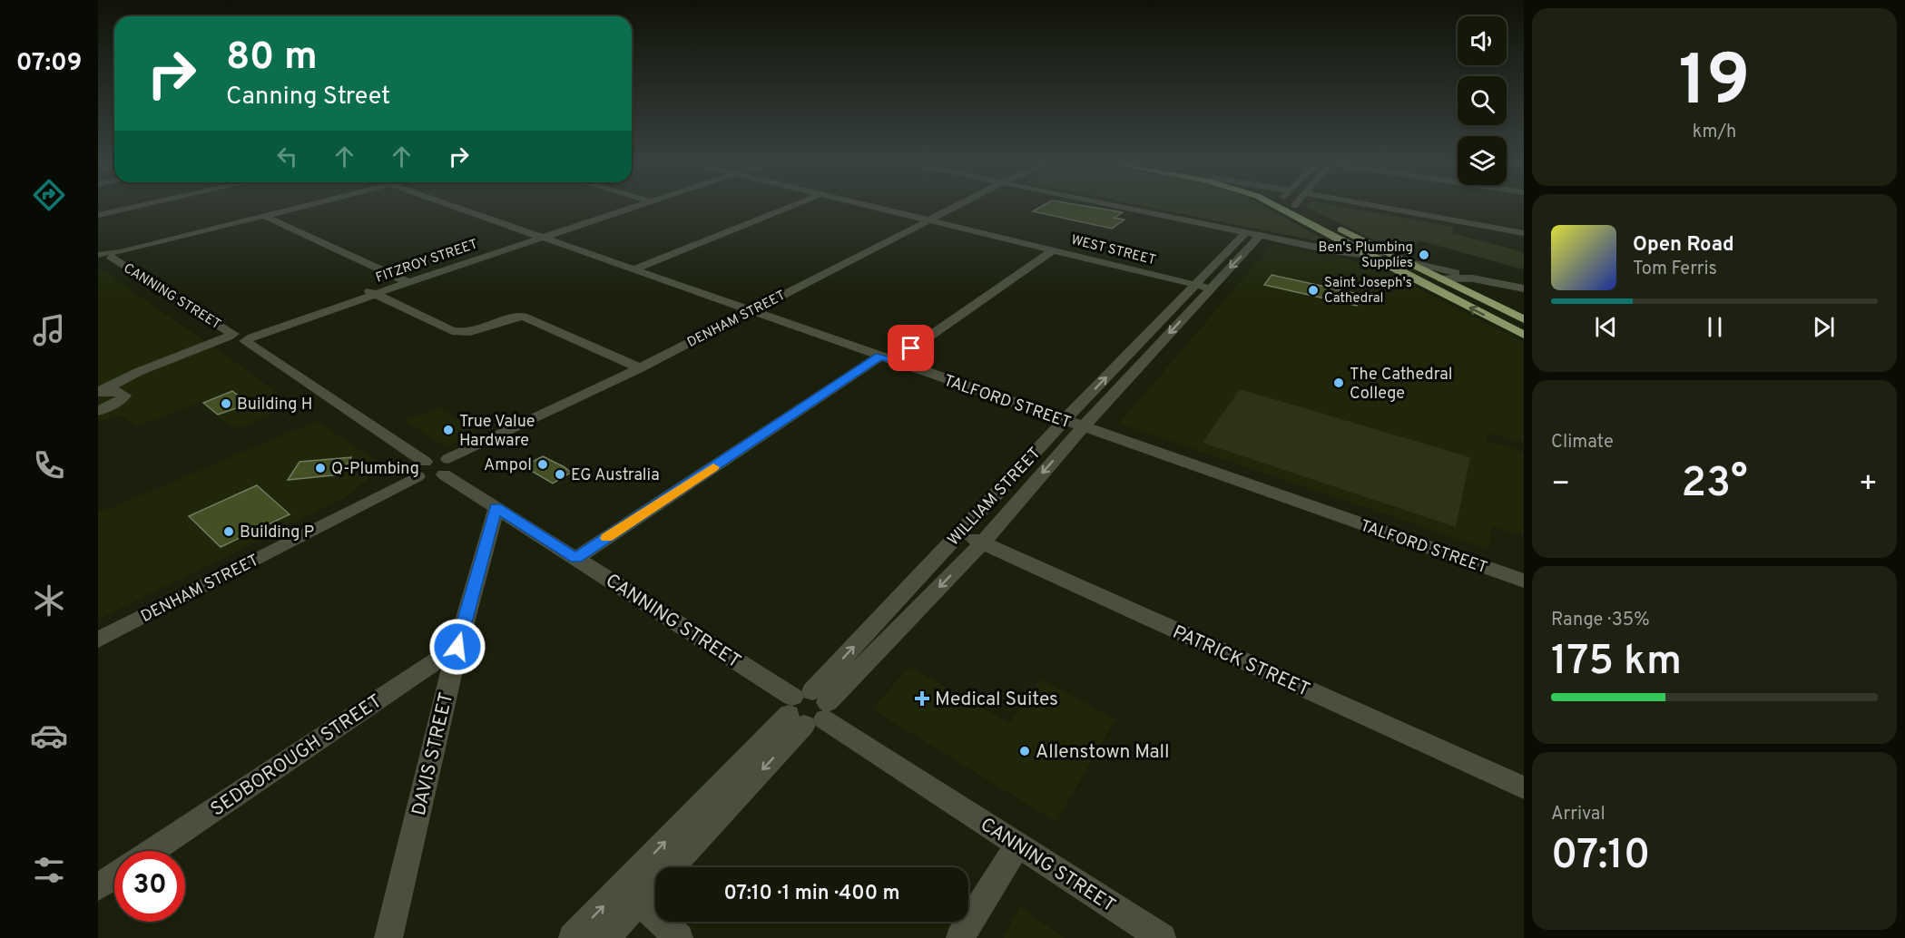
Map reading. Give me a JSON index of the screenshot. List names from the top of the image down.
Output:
{
  "streets": {
    "street": [
      "WEST STREET",
      "FITZROY STREET",
      "CANNING STREET",
      "DENHAM STREET",
      "TALFORD STREET",
      "WILLIAM STREET",
      "PATRICK STREET",
      "DAVIS STREET",
      "SEDBOROUGH STREET"
    ]
  },
  "crossings": [
    ["WEST STREET", "DENHAM STREET"],
    ["WEST STREET", "WILLIAM STREET"],
    ["FITZROY STREET", "CANNING STREET"],
    ["FITZROY STREET", "TALFORD STREET"],
    ["CANNING STREET", "DENHAM STREET"],
    ["CANNING STREET", "WILLIAM STREET"],
    ["CANNING STREET", "DAVIS STREET"],
    ["DENHAM STREET", "TALFORD STREET"],
    ["TALFORD STREET", "WILLIAM STREET"],
    ["WILLIAM STREET", "PATRICK STREET"],
    ["DAVIS STREET", "SEDBOROUGH STREET"]
  ],
  "places": {
    "other": [
      "Ben's Plumbing Supplies",
      "Saint Joseph's Cathedral",
      "The Cathedral College",
      "Building H",
      "True Value Hardware",
      "Ampol",
      "Q-Plumbing",
      "EG Australia",
      "Building P",
      "Allenstown Mall"
    ],
    "health": ["Medical Suites"]
  },
  "page": {
    "tabs": "07:09",
    "tile": [
      ["19", "km/h"],
      "Climate",
      ["Range · 35%", "175 km"],
      ["Arrival", "07:10"]
    ],
    "turn": ["80 m", "Canning Street"],
    "song": ["Open Road", "Tom Ferris"],
    "heat": ["−", "23°", "+"],
    "limit": "30",
    "trip": "07:10 · 1 min · 400 m"
  }
}
